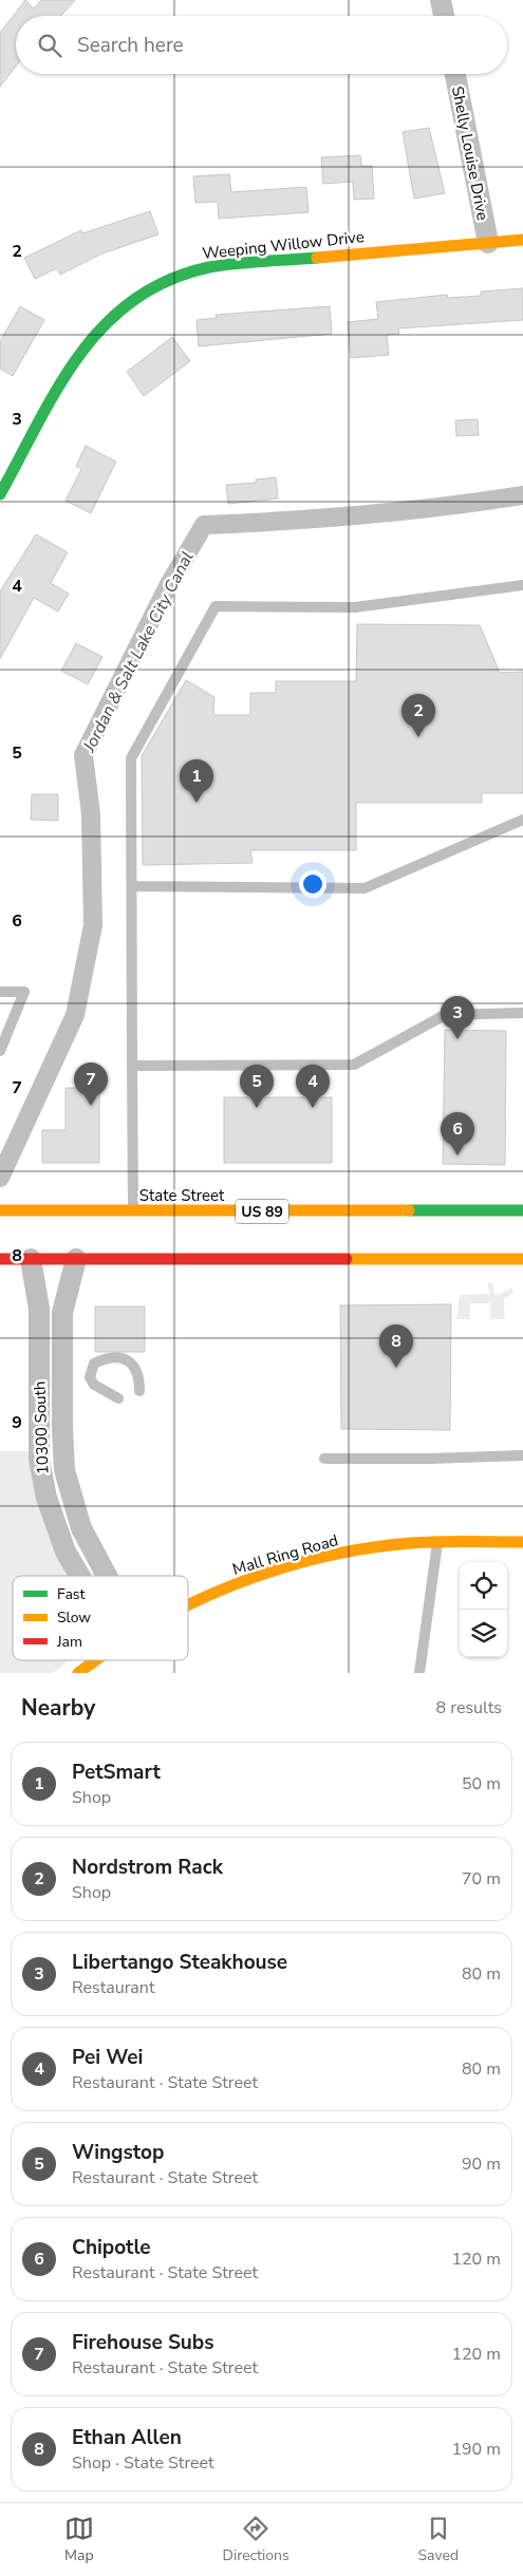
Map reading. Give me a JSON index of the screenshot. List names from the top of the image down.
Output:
{
  "streets": {
    "street": [
      "Shelly Louise Drive",
      "Weeping Willow Drive",
      "State Street",
      "US 89",
      "10300 South",
      "Mall Ring Road"
    ]
  },
  "crossings": [
    ["Shelly Louise Drive", "Weeping Willow Drive"]
  ],
  "water": ["Jordan & Salt Lake City Canal"],
  "legend": ["Fast", "Slow", "Jam"],
  "page": {
    "search": "Search here",
    "pins": [
      "2",
      "1",
      "3",
      "7",
      "4",
      "5",
      "6",
      "8"
    ],
    "heading": ["Nearby", "8 results"],
    "list": [
      {
        "mark": "1",
        "name": "PetSmart",
        "note": "Shop",
        "value": "50 m"
      },
      {
        "mark": "2",
        "name": "Nordstrom Rack",
        "note": "Shop",
        "value": "70 m"
      },
      {
        "mark": "3",
        "name": "Libertango Steakhouse",
        "note": "Restaurant",
        "value": "80 m"
      },
      {
        "mark": "4",
        "name": "Pei Wei",
        "note": "Restaurant · State Street",
        "value": "80 m"
      },
      {
        "mark": "5",
        "name": "Wingstop",
        "note": "Restaurant · State Street",
        "value": "90 m"
      },
      {
        "mark": "6",
        "name": "Chipotle",
        "note": "Restaurant · State Street",
        "value": "120 m"
      },
      {
        "mark": "7",
        "name": "Firehouse Subs",
        "note": "Restaurant · State Street",
        "value": "120 m"
      },
      {
        "mark": "8",
        "name": "Ethan Allen",
        "note": "Shop · State Street",
        "value": "190 m"
      }
    ],
    "nav": ["Map", "Directions", "Saved"]
  },
  "grid": {
    "rows": [
      "2",
      "3",
      "4",
      "5",
      "6",
      "7",
      "8",
      "9"
    ]
  }
}
